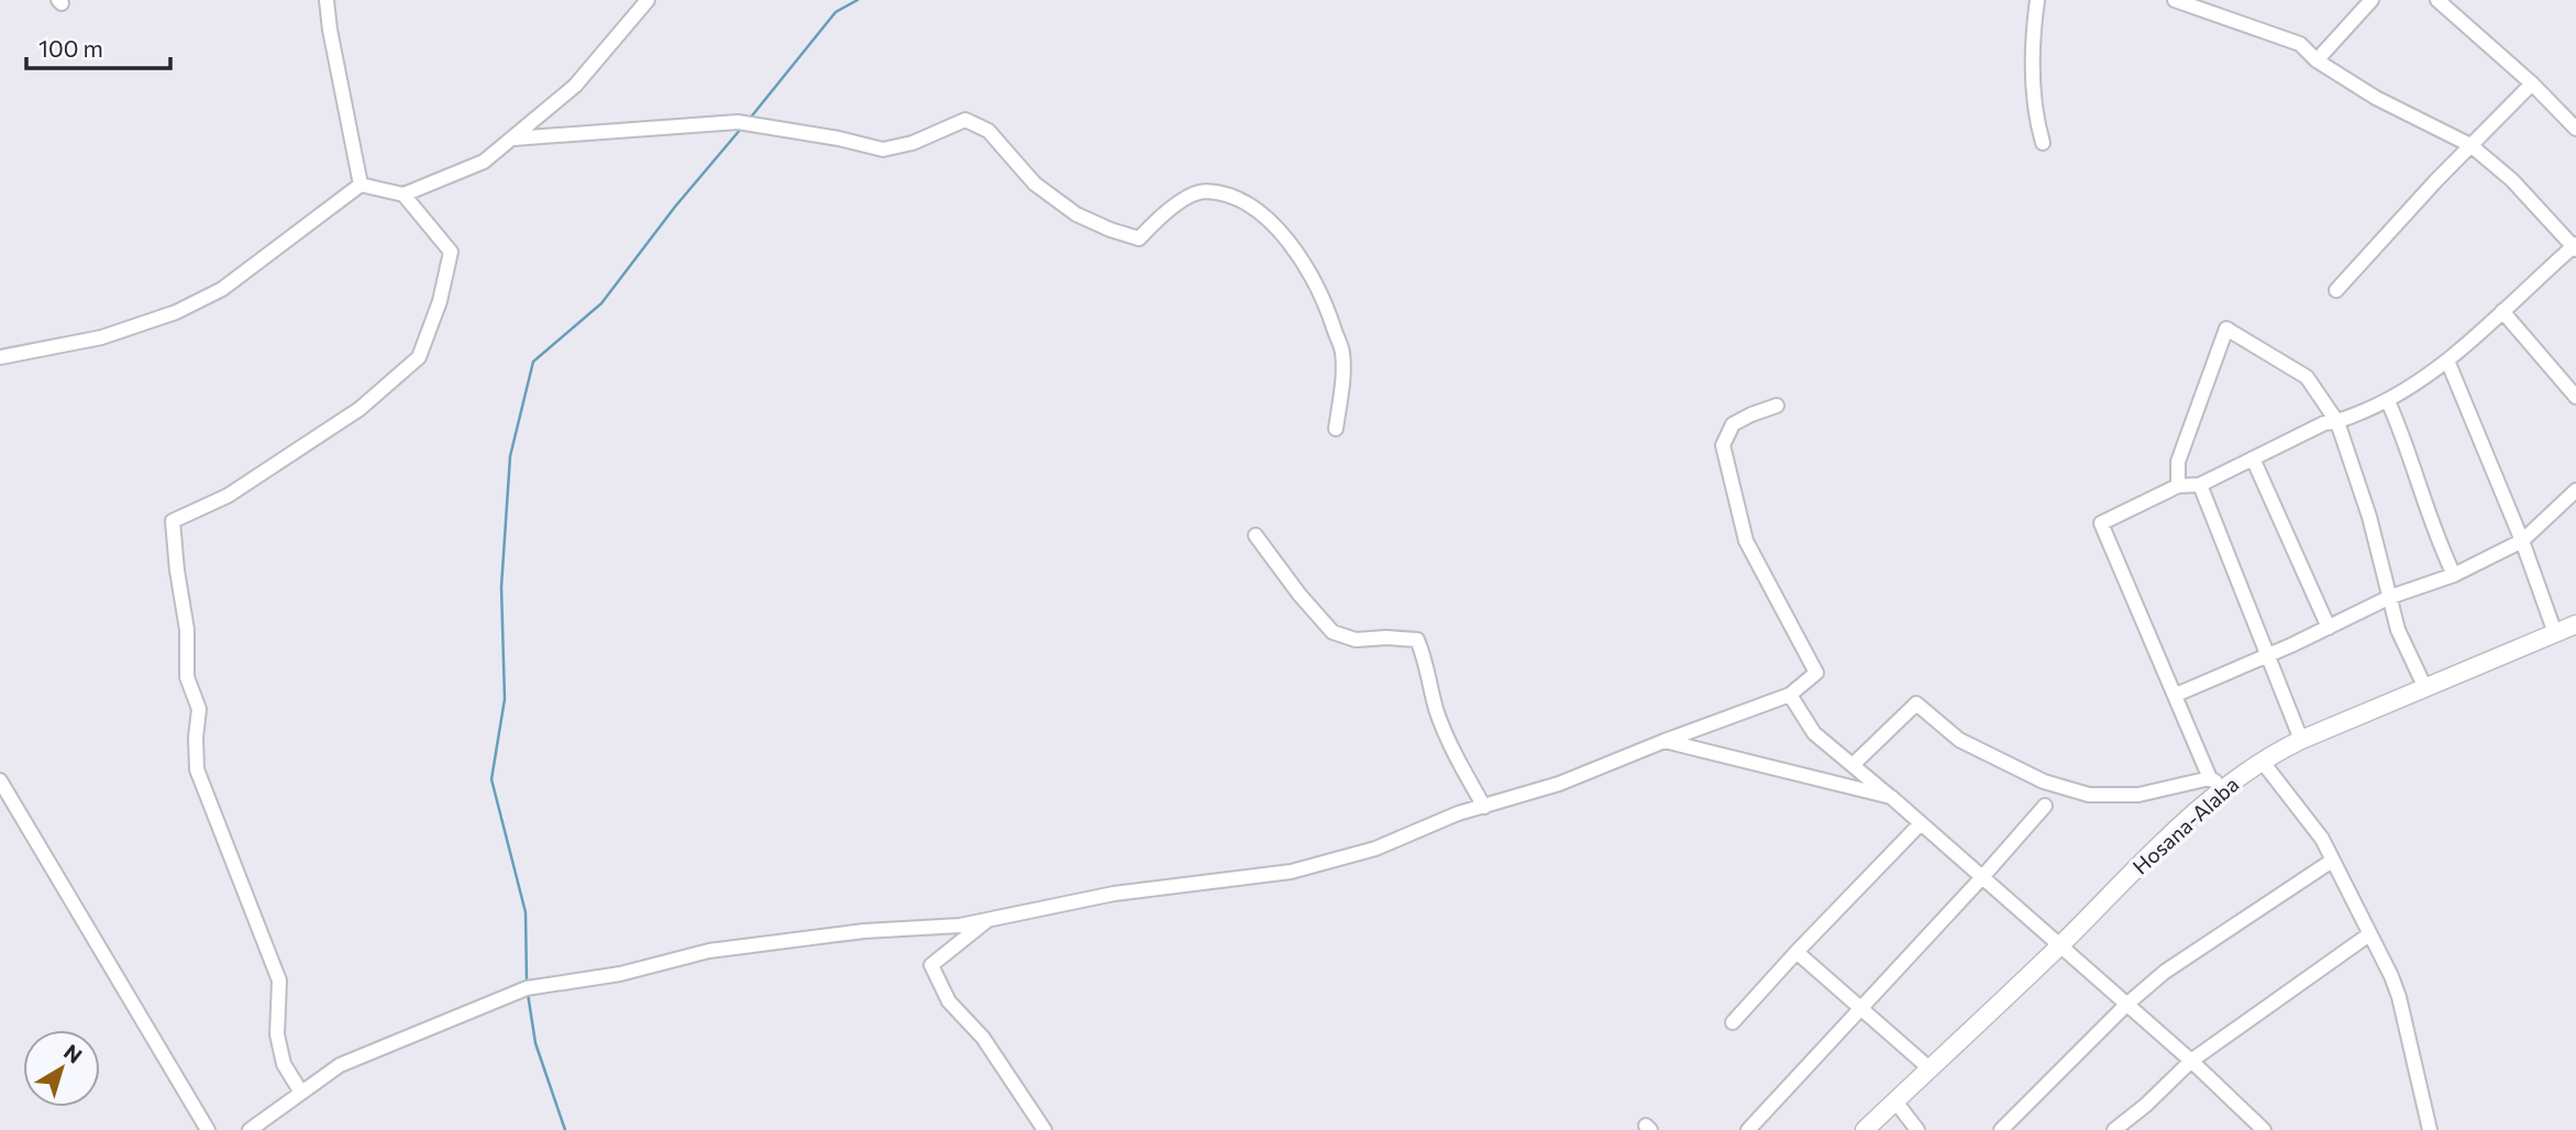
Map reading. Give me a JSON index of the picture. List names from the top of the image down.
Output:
{
  "streets": {
    "main road": ["Hosana-Alaba"]
  },
  "scale_bar": "100 m",
  "north": "top right"
}
